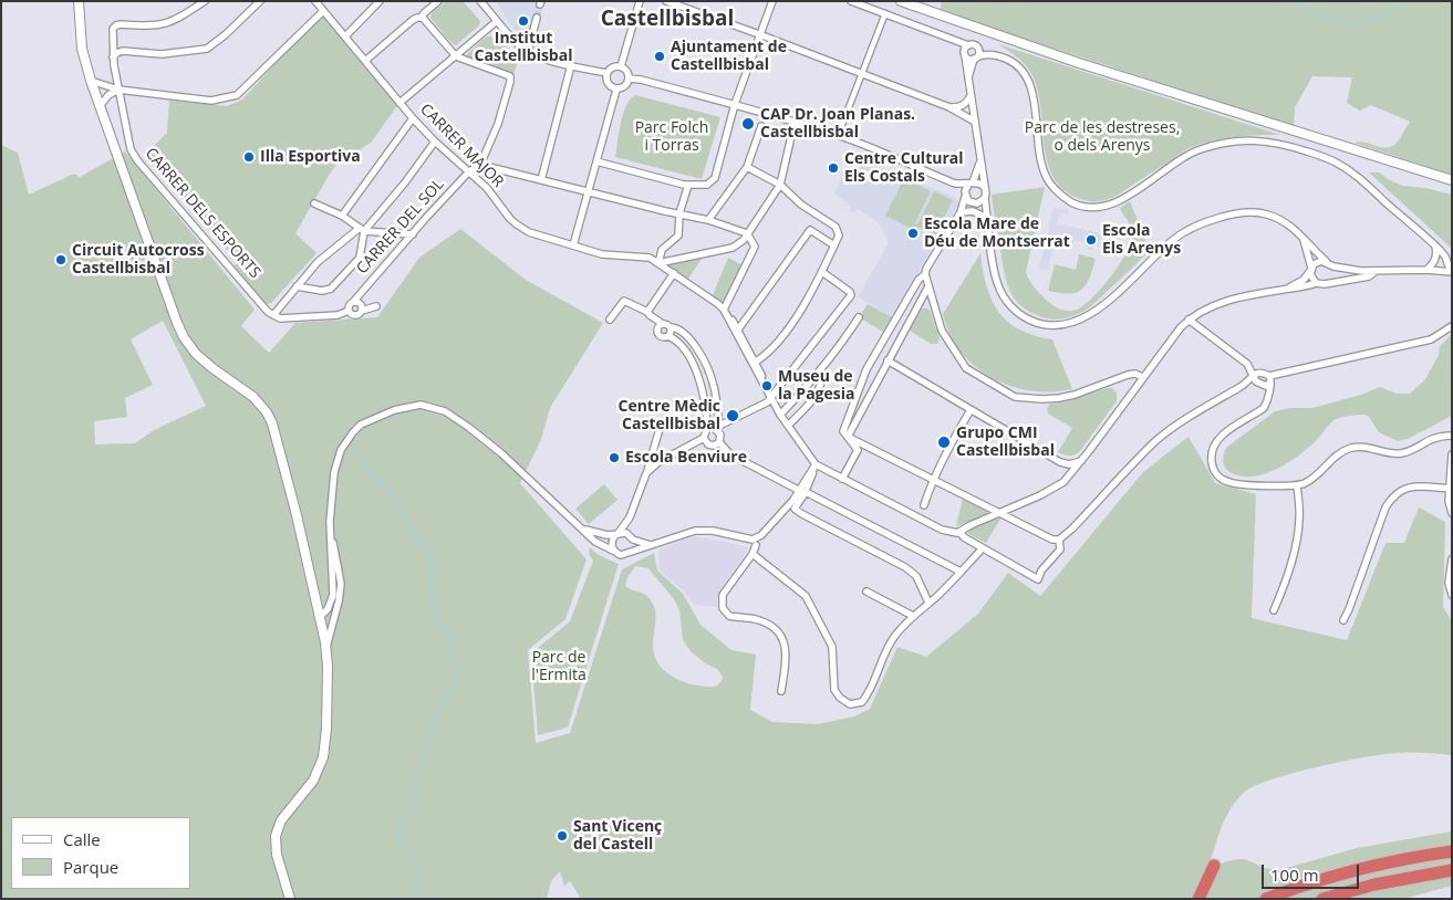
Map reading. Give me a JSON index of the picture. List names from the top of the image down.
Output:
{
  "streets": {
    "street": ["CARRER MAJOR", "CARRER DELS ESPORTS", "CARRER DEL SOL"]
  },
  "crossings": [
    ["CARRER MAJOR", "CARRER DEL SOL"]
  ],
  "districts": ["Castellbisbal"],
  "parks": ["Parc Folch i Torras", "Parc de les destreses, o dels Arenys", "Parc de l'Ermita"],
  "places": [
    "Institut Castellbisbal",
    "Ajuntament de Castellbisbal",
    "CAP Dr. Joan Planas. Castellbisbal",
    "Illa Esportiva",
    "Centre Cultural Els Costals",
    "Escola Mare de Déu de Montserrat",
    "Escola Els Arenys",
    "Circuit Autocross Castellbisbal",
    "Museu de la Pagesia",
    "Centre Mèdic Castellbisbal",
    "Grupo CMI Castellbisbal",
    "Escola Benviure",
    "Sant Vicenç del Castell"
  ],
  "legend": ["Calle", "Parque"],
  "scale_bar": "100 m"
}
